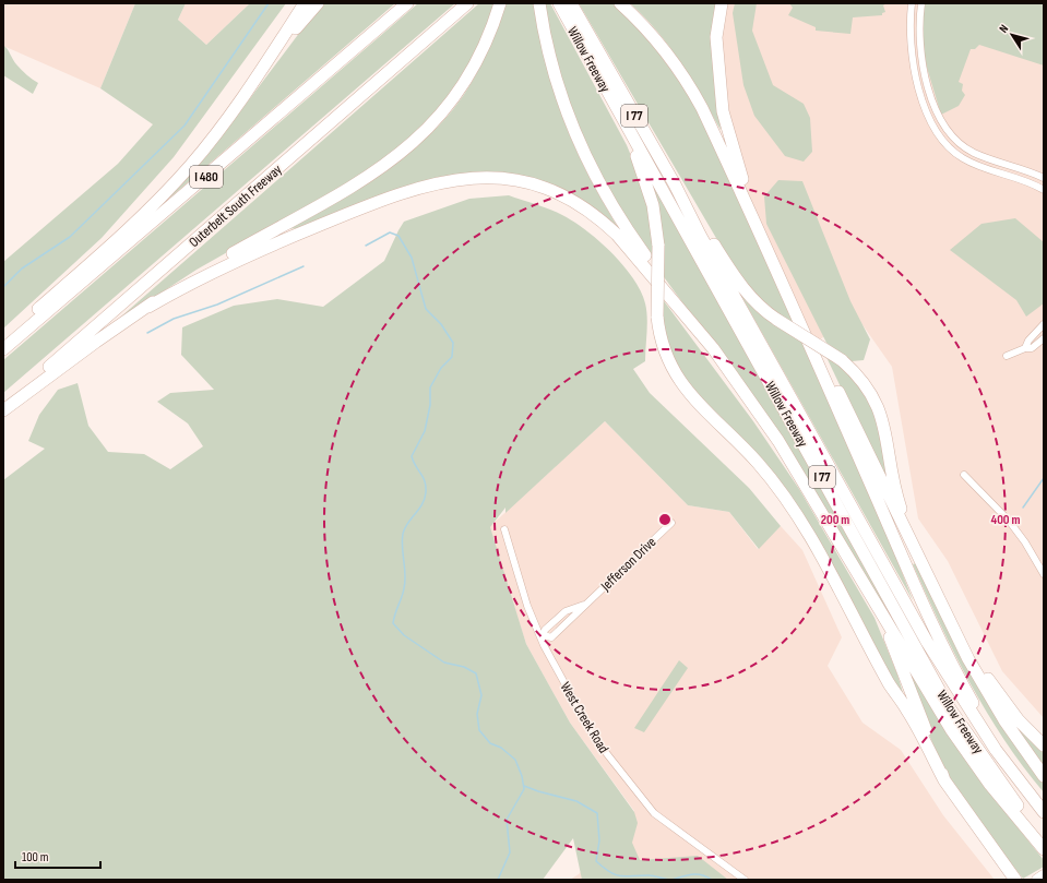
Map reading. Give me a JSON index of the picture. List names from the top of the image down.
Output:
{
  "streets": {
    "highway": [
      "Willow Freeway",
      "I 77",
      "I 480",
      "Outerbelt South Freeway"
    ],
    "street": ["Jefferson Drive", "West Creek Road"]
  },
  "crossings": [
    ["Jefferson Drive", "West Creek Road"]
  ],
  "scale_bar": "100 m",
  "north": "top left",
  "rings": ["200 m", "400 m"]
}
